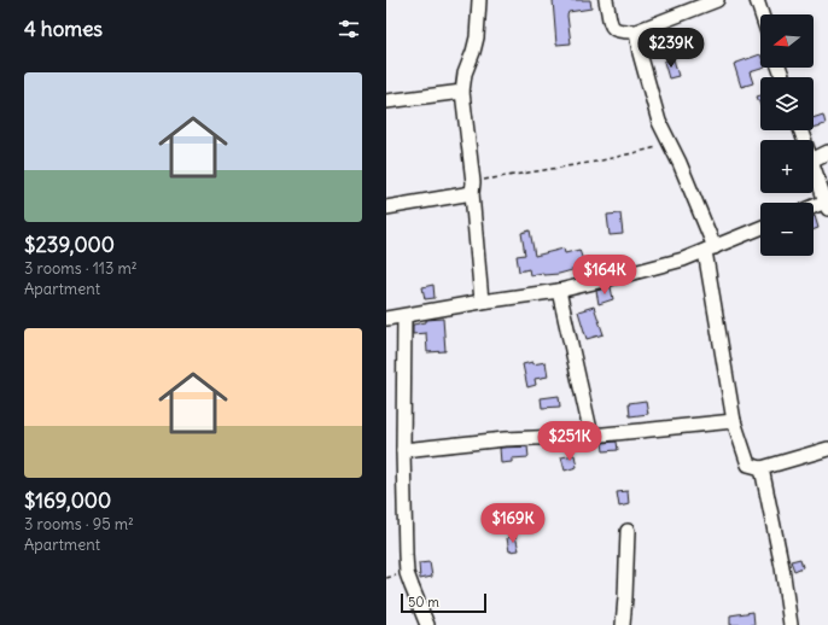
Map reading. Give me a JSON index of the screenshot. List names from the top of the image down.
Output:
{
  "scale_bar": "50 m",
  "north": "left",
  "page": {
    "heading": "4 homes",
    "map_buttons": ["+", "−"],
    "price": [
      "$239K",
      "$164K",
      "$251K",
      "$169K"
    ],
    "list": [
      {
        "name": "$239,000",
        "note": "3 rooms · 113 m² · Apartment"
      },
      {
        "name": "$169,000",
        "note": "3 rooms · 95 m² · Apartment"
      }
    ],
    "scale": "50 m"
  }
}
